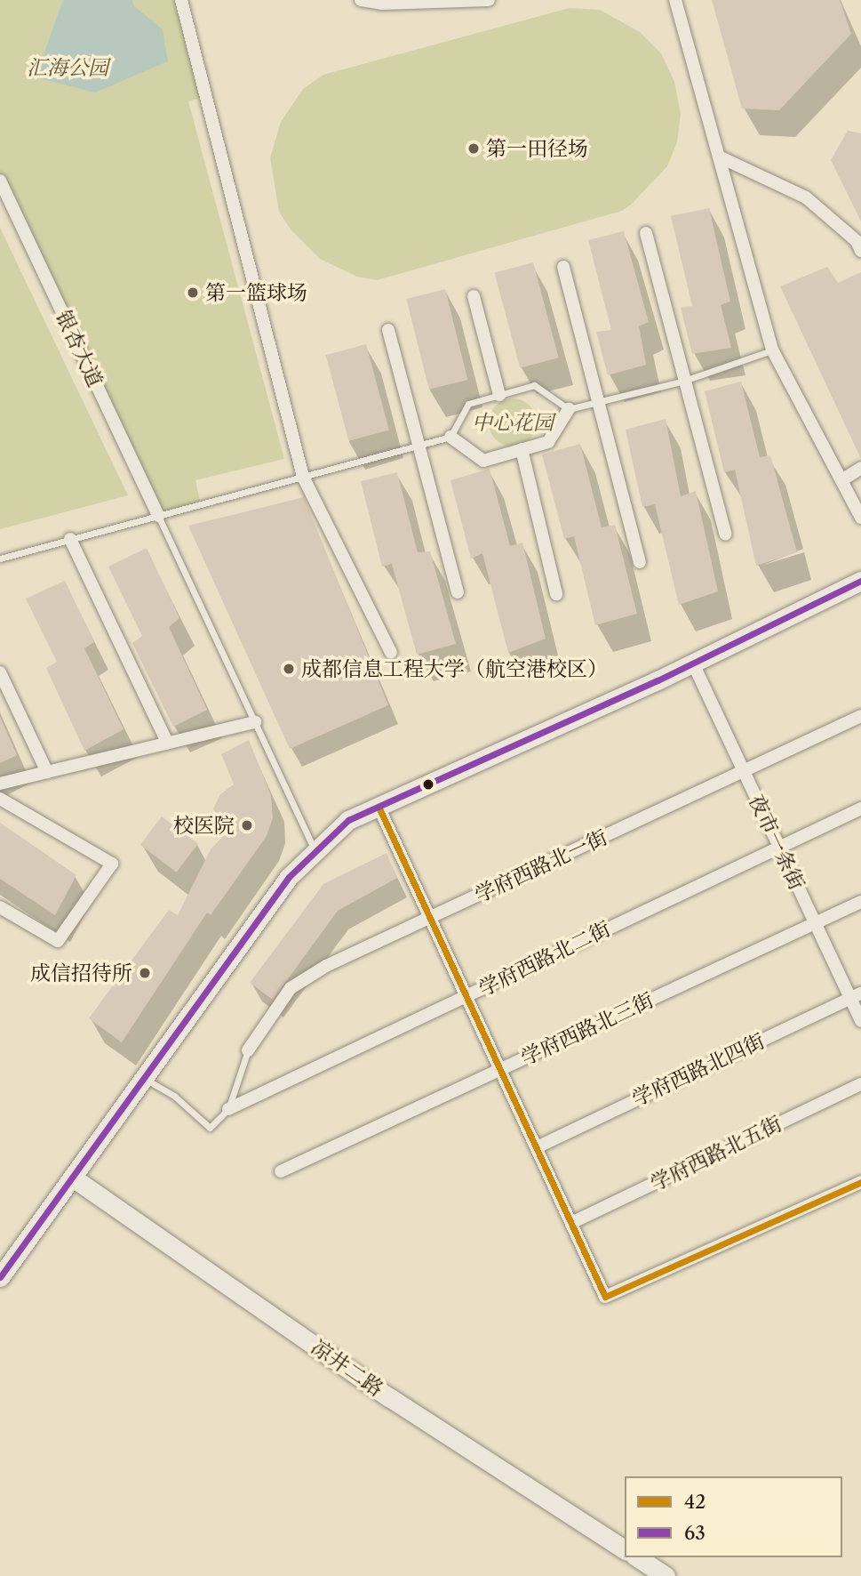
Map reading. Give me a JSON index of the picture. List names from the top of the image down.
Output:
{
  "streets": {
    "main road": ["凉井二路"],
    "street": [
      "银杏大道",
      "夜市一条街",
      "学府西路北一街",
      "学府西路北二街",
      "学府西路北三街",
      "学府西路北四街",
      "学府西路北五街"
    ]
  },
  "crossings": [
    ["夜市一条街", "学府西路北一街"],
    ["夜市一条街", "学府西路北二街"],
    ["夜市一条街", "学府西路北三街"],
    ["夜市一条街", "学府西路北四街"]
  ],
  "parks": ["汇海公园", "中心花园"],
  "places": [
    "第一田径场",
    "第一篮球场",
    "成都信息工程大学（航空港校区）",
    "校医院",
    "成信招待所"
  ],
  "lines": ["transit line 63", "transit line 42"],
  "legend": ["42", "63"]
}
